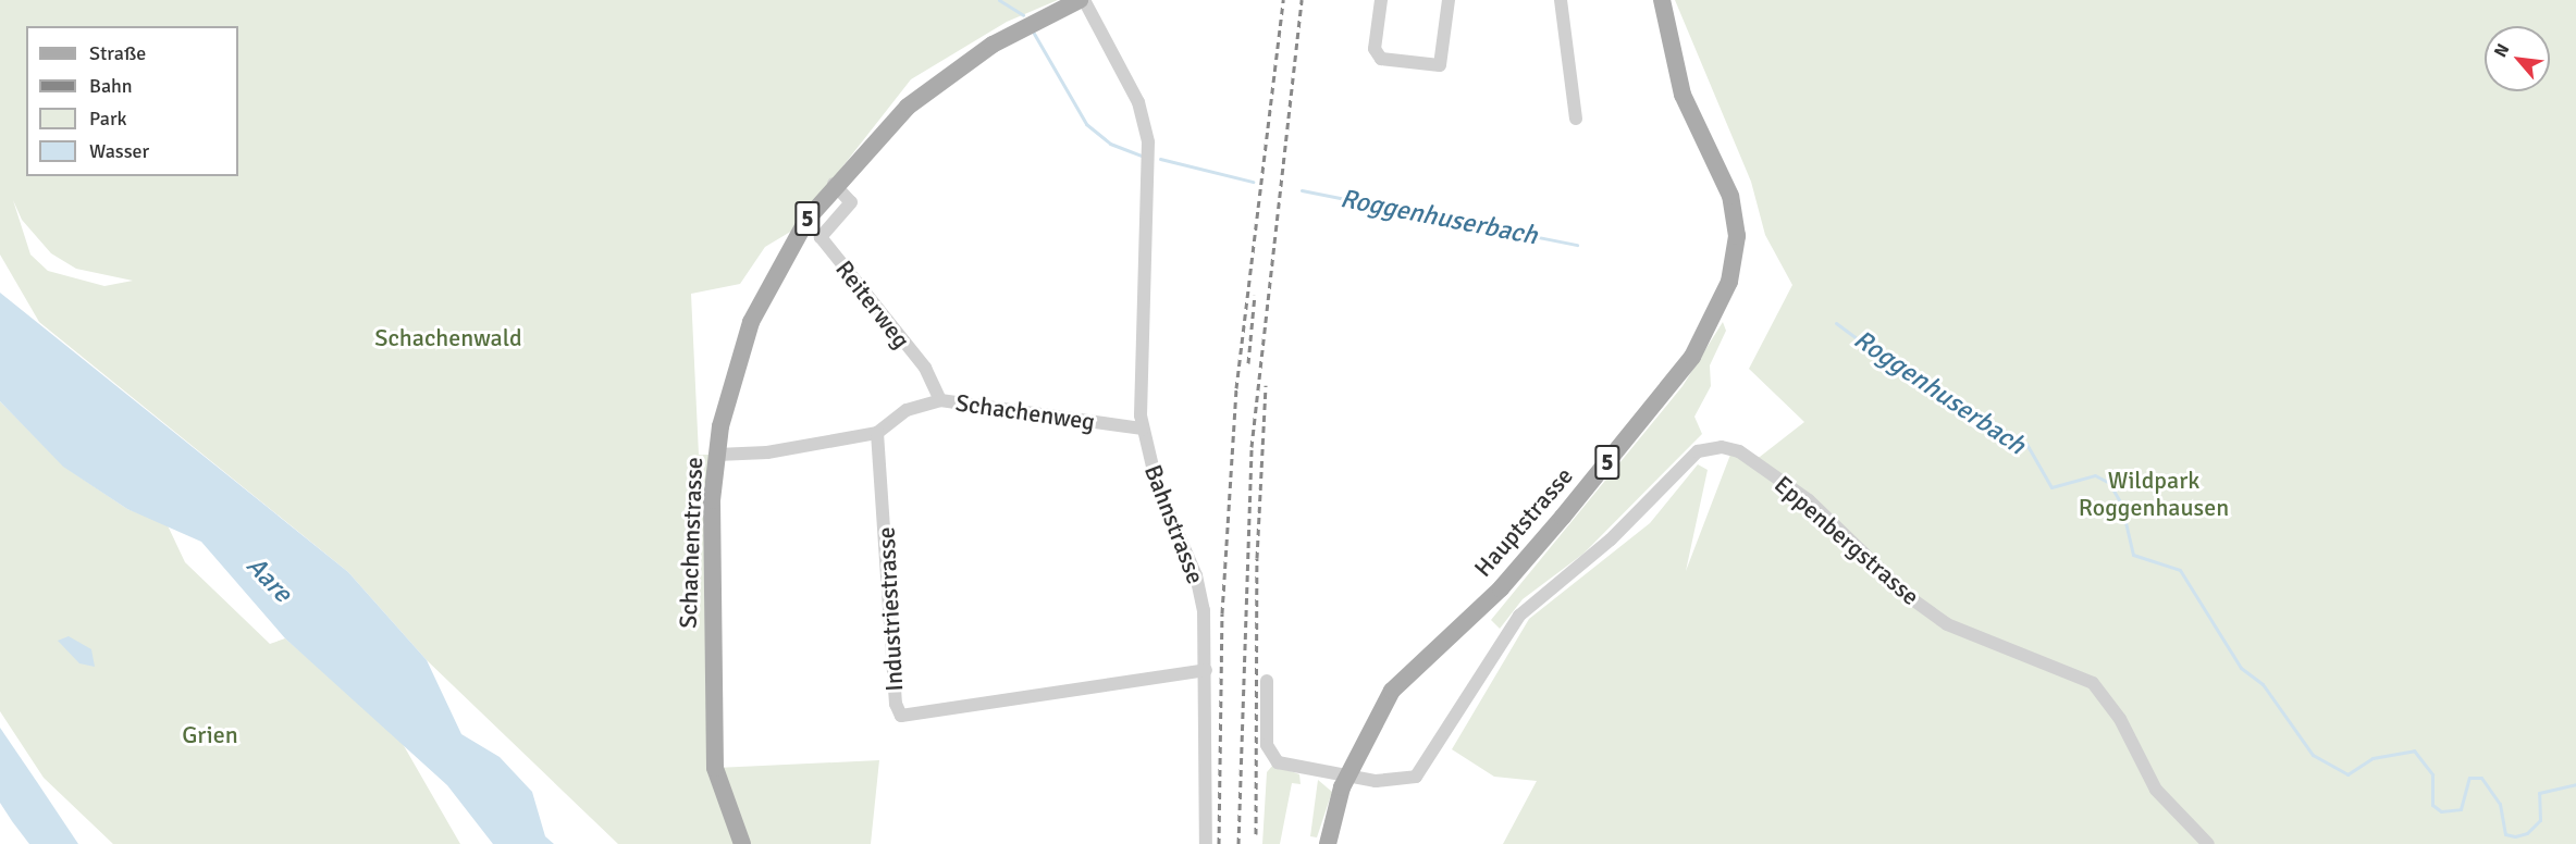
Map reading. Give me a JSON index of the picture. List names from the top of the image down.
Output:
{
  "streets": {
    "main road": ["5", "Hauptstrasse", "Schachenstrasse"],
    "street": [
      "Reiterweg",
      "Schachenweg",
      "Bahnstrasse",
      "Eppenbergstrasse",
      "Industriestrasse"
    ]
  },
  "crossings": [
    ["Reiterweg", "Schachenweg"],
    ["Reiterweg", "Schachenstrasse"],
    ["Schachenweg", "Bahnstrasse"],
    ["Schachenweg", "Industriestrasse"],
    ["Hauptstrasse", "Eppenbergstrasse"],
    ["Bahnstrasse", "Schachenstrasse"],
    ["Bahnstrasse", "Industriestrasse"]
  ],
  "water": ["Roggenhuserbach", "Aare"],
  "parks": ["Schachenwald", "Wildpark Roggenhausen", "Grien"],
  "legend": [
    "Straße",
    "Bahn",
    "Park",
    "Wasser"
  ],
  "north": "top left"
}
